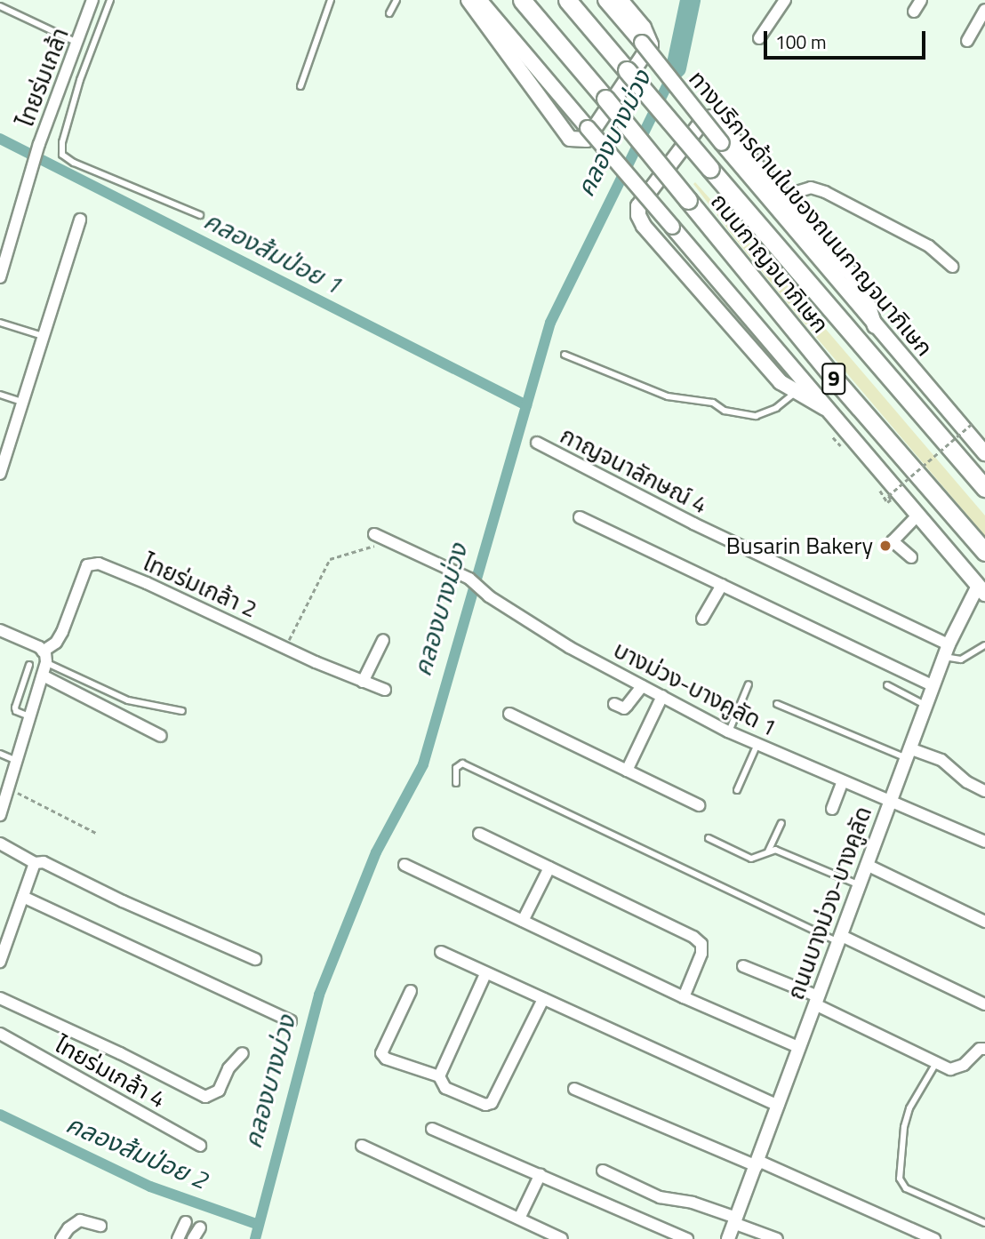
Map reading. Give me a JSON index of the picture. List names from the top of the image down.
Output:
{
  "streets": {
    "highway": ["ถนนกาญจนาภิเษก", "9"],
    "main road": ["ทางบริการด้านในของถนนกาญจนาภิเษก"],
    "street": [
      "ไทยร่มเกล้า",
      "กาญจนาลักษณ์ 4",
      "ไทยร่มเกล้า 2",
      "บางม่วง-บางคูลัด 1",
      "ถนนบางม่วง-บางคูลัด",
      "ไทยร่มเกล้า 4"
    ]
  },
  "crossings": [
    ["กาญจนาลักษณ์ 4", "ถนนบางม่วง-บางคูลัด"],
    ["บางม่วง-บางคูลัด 1", "ถนนบางม่วง-บางคูลัด"]
  ],
  "water": ["คลองบางม่วง", "คลองส้มป่อย 1", "คลองส้มป่อย 2"],
  "places": ["Busarin Bakery"],
  "scale_bar": "100 m"
}
